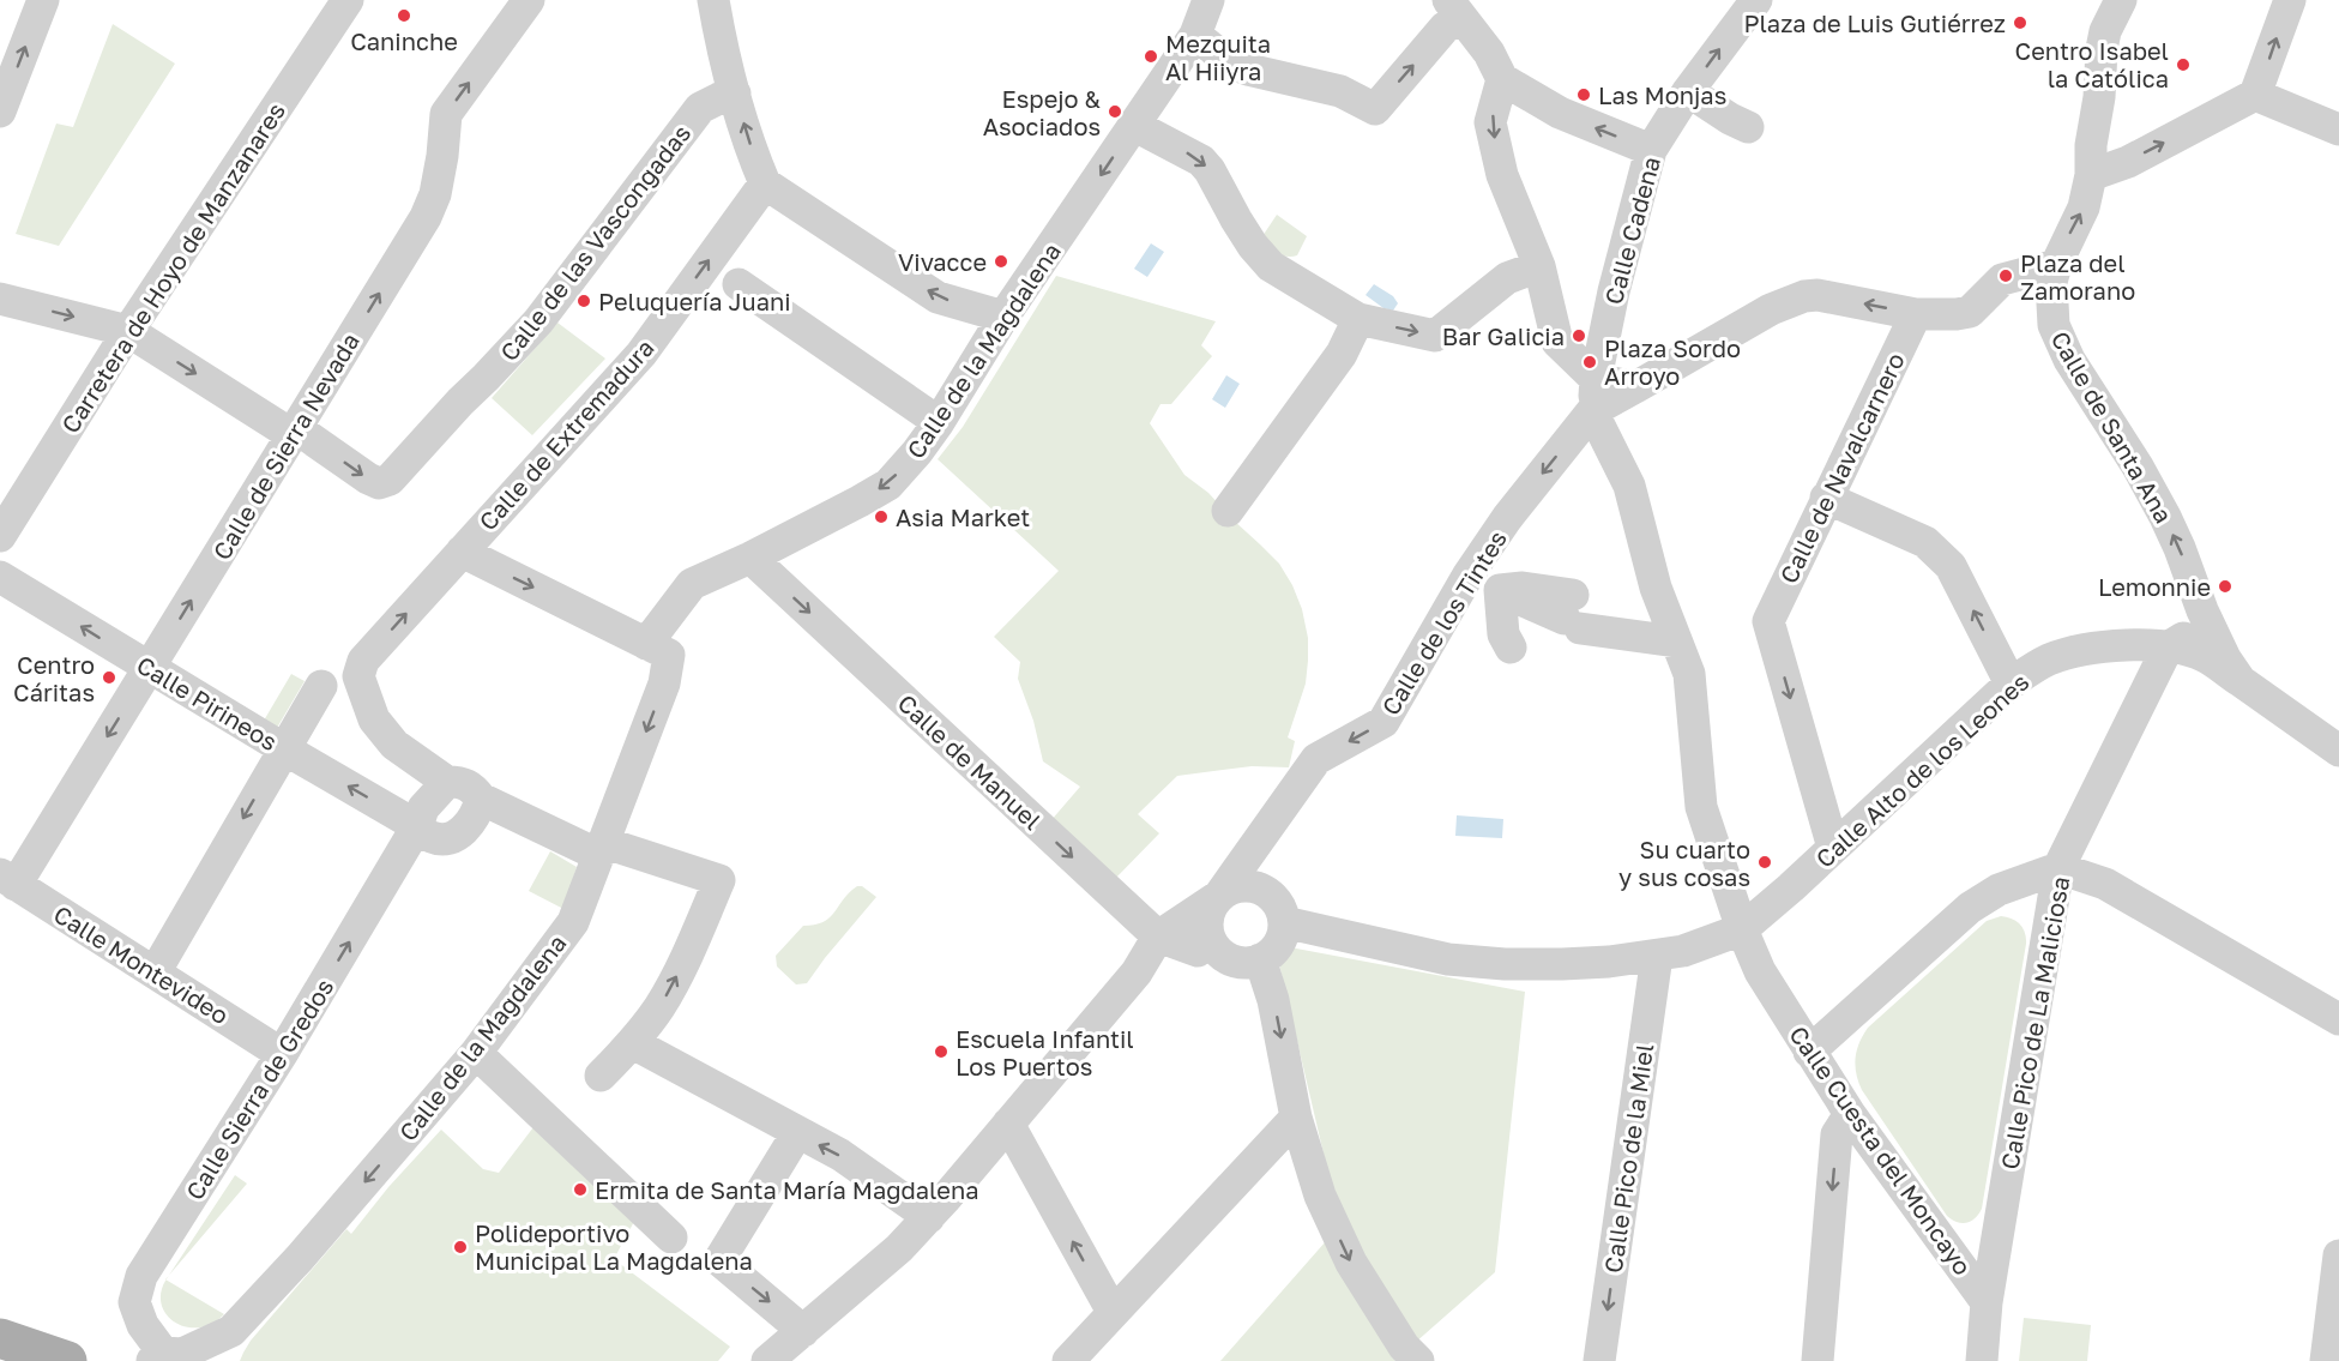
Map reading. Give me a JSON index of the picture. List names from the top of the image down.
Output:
{
  "streets": {
    "street": [
      "Calle Cadena",
      "Calle de las Vascongadas",
      "Carretera de Hoyo de Manzanares",
      "Calle de la Magdalena",
      "Calle de Santa Ana",
      "Calle de Extremadura",
      "Calle de Sierra Nevada",
      "Calle de Navalcarnero",
      "Calle de los Tintes",
      "Calle Pirineos",
      "Calle de Manuel",
      "Calle Alto de los Leones",
      "Calle Montevideo",
      "Calle Pico de La Maliciosa",
      "Calle Sierra de Gredos",
      "Calle Cuesta del Moncayo",
      "Calle Pico de la Miel"
    ]
  },
  "crossings": [
    ["Calle Cadena", "Calle de los Tintes"],
    ["Calle Cadena", "Calle Cuesta del Moncayo"],
    ["Calle de las Vascongadas", "Carretera de Hoyo de Manzanares"],
    ["Calle de las Vascongadas", "Calle de Sierra Nevada"],
    ["Calle de la Magdalena", "Calle de Manuel"],
    ["Calle de la Magdalena", "Calle Sierra de Gredos"],
    ["Calle de Santa Ana", "Calle Alto de los Leones"],
    ["Calle de Santa Ana", "Calle Pico de La Maliciosa"],
    ["Calle de Extremadura", "Calle Pirineos"],
    ["Calle de Extremadura", "Calle Sierra de Gredos"],
    ["Calle de Sierra Nevada", "Calle Pirineos"],
    ["Calle de Sierra Nevada", "Calle Montevideo"],
    ["Calle de Navalcarnero", "Calle Alto de los Leones"],
    ["Calle de los Tintes", "Calle de Manuel"],
    ["Calle de los Tintes", "Calle Cuesta del Moncayo"],
    ["Calle Pirineos", "Calle Sierra de Gredos"],
    ["Calle Alto de los Leones", "Calle Pico de La Maliciosa"],
    ["Calle Alto de los Leones", "Calle Cuesta del Moncayo"],
    ["Calle Montevideo", "Calle Sierra de Gredos"],
    ["Calle Pico de La Maliciosa", "Calle Cuesta del Moncayo"]
  ],
  "one_way": [
    "Calle de la Magdalena",
    "Calle de Santa Ana",
    "Calle de Navalcarnero",
    "Calle de Manuel"
  ],
  "places": [
    "Caninche",
    "Plaza de Luis Gutiérrez",
    "Mezquita Al Hiiyra",
    "Centro Isabel la Católica",
    "Las Monjas",
    "Espejo & Asociados",
    "Vivacce",
    "Plaza del Zamorano",
    "Peluquería Juani",
    "Bar Galicia",
    "Plaza Sordo Arroyo",
    "Asia Market",
    "Lemonnie",
    "Centro Cáritas",
    "Su cuarto y sus cosas",
    "Escuela Infantil Los Puertos",
    "Ermita de Santa María Magdalena",
    "Polideportivo Municipal La Magdalena"
  ]
}
